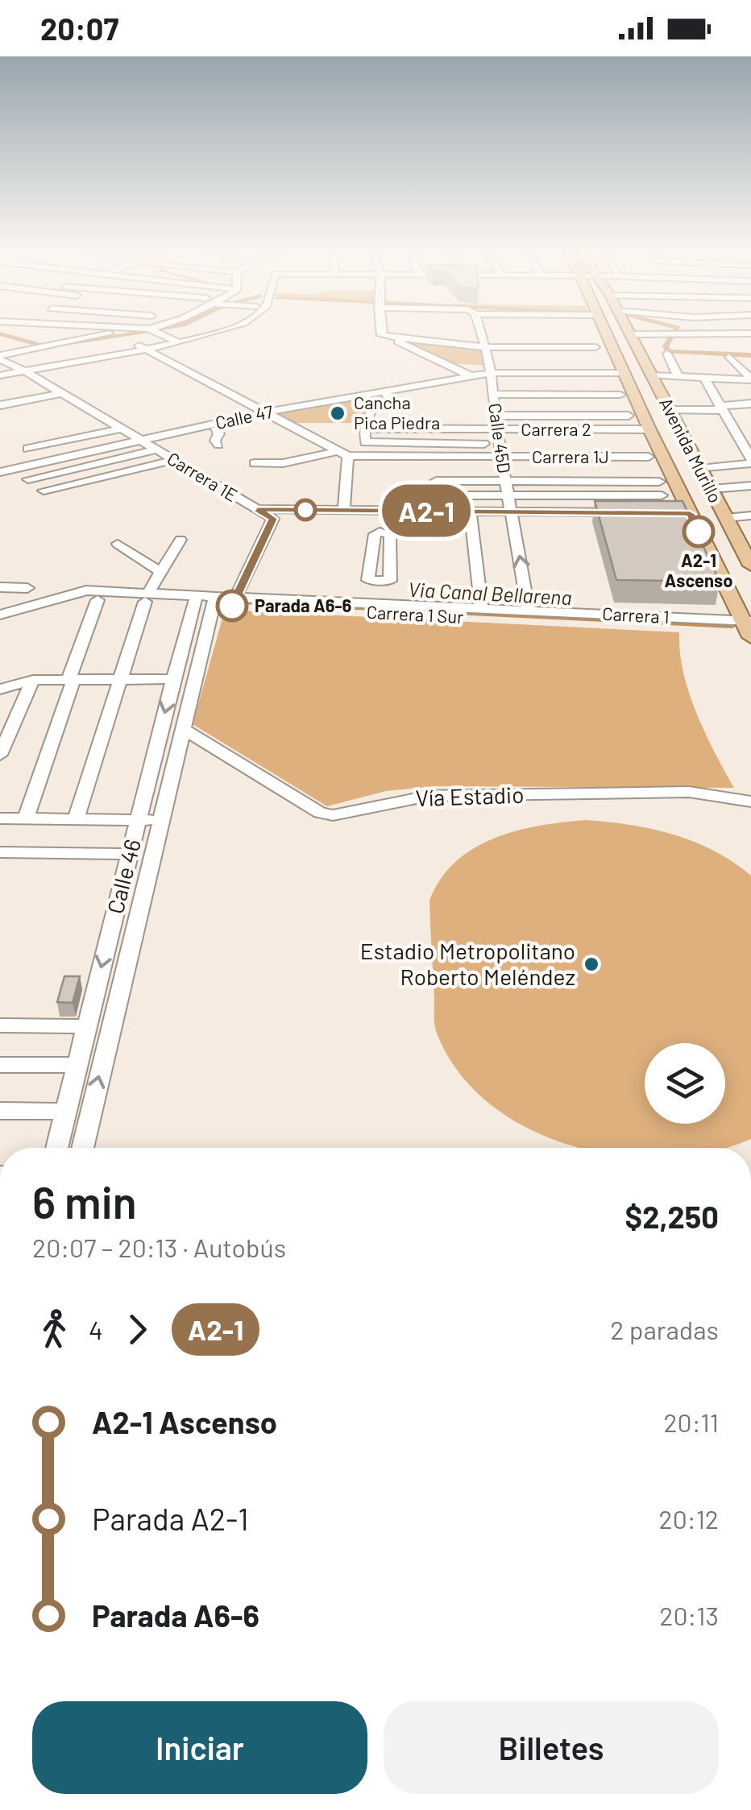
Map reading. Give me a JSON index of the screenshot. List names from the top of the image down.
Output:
{
  "streets": {
    "main road": ["Avenida Murillo"],
    "street": [
      "Calle 47",
      "Carrera 2",
      "Calle 45D",
      "Carrera 1J",
      "Carrera 1E",
      "Carrera 1 Sur",
      "Carrera 1",
      "Vía Estadio",
      "Calle 46"
    ]
  },
  "crossings": [
    ["Calle 47", "Calle 45D"],
    ["Calle 47", "Carrera 1E"],
    ["Carrera 2", "Calle 45D"],
    ["Carrera 2", "Avenida Murillo"],
    ["Calle 45D", "Carrera 1J"],
    ["Calle 45D", "Carrera 1E"],
    ["Calle 45D", "Carrera 1"],
    ["Avenida Murillo", "Carrera 1 Sur"],
    ["Avenida Murillo", "Carrera 1"],
    ["Carrera 1 Sur", "Carrera 1"],
    ["Carrera 1 Sur", "Calle 46"],
    ["Vía Estadio", "Calle 46"]
  ],
  "water": ["Via Canal Bellarena"],
  "places": [
    "Cancha Pica Piedra",
    "A2-1 Ascenso",
    "Parada A6-6",
    "Estadio Metropolitano Roberto Meléndez"
  ],
  "lines": ["bus line A2-1"],
  "page": {
    "status": "20:07",
    "on_map": "A2-1",
    "heading": ["6 min", "20:07 – 20:13 · Autobús", "$2,250"],
    "legs": ["4", "A2-1", "2 paradas"],
    "list": [
      {
        "name": "A2-1 Ascenso",
        "value": "20:11"
      },
      {
        "name": "Parada A2-1",
        "value": "20:12"
      },
      {
        "name": "Parada A6-6",
        "value": "20:13"
      }
    ],
    "buttons": ["Iniciar", "Billetes"]
  }
}
